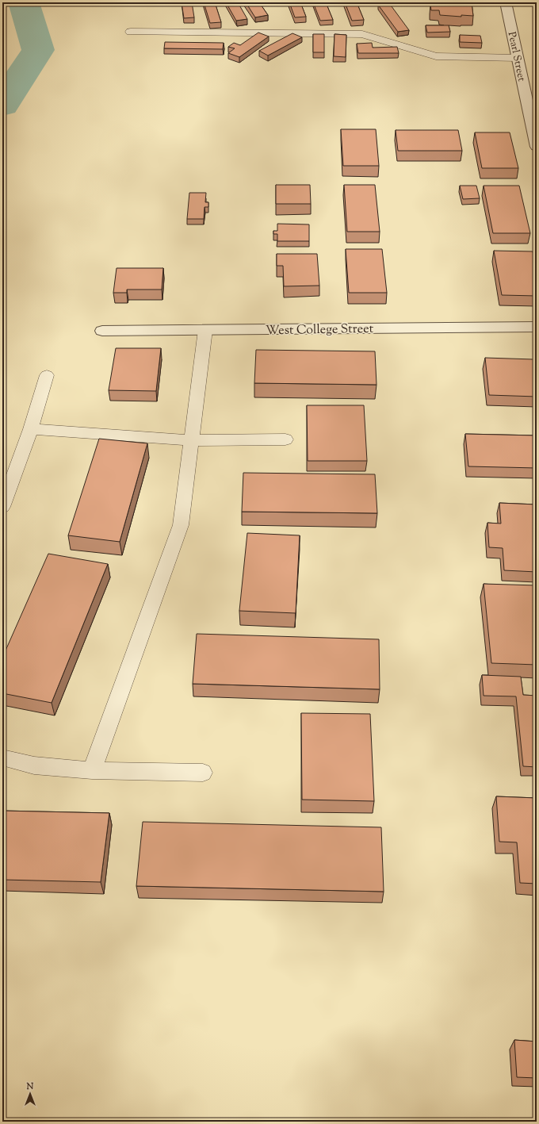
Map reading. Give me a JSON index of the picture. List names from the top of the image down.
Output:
{
  "streets": {
    "street": ["Pearl Street", "West College Street"]
  },
  "north": "top"
}
